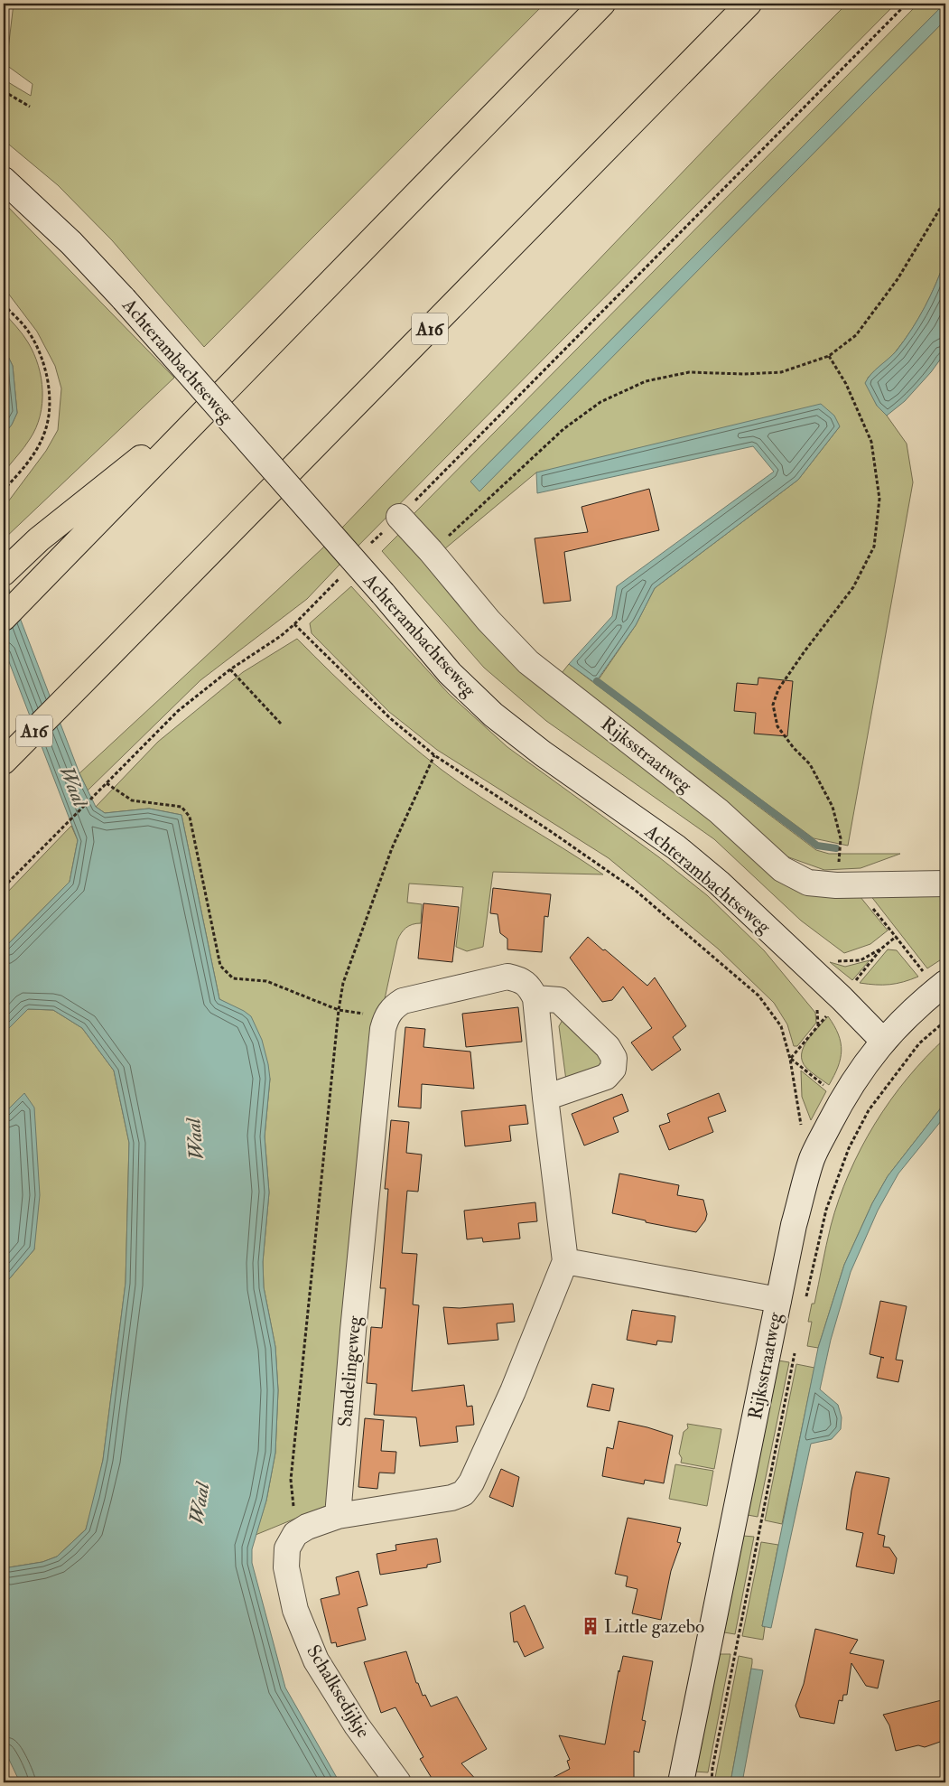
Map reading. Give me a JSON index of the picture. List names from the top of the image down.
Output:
{
  "streets": {
    "highway": ["A16"],
    "street": [
      "Achterambachtseweg",
      "Rijksstraatweg",
      "Sandelingeweg",
      "Schalksedijkje"
    ]
  },
  "crossings": [
    ["Achterambachtseweg", "Rijksstraatweg"]
  ],
  "water": ["Waal"],
  "places": {
    "building": ["Little gazebo"]
  }
}
